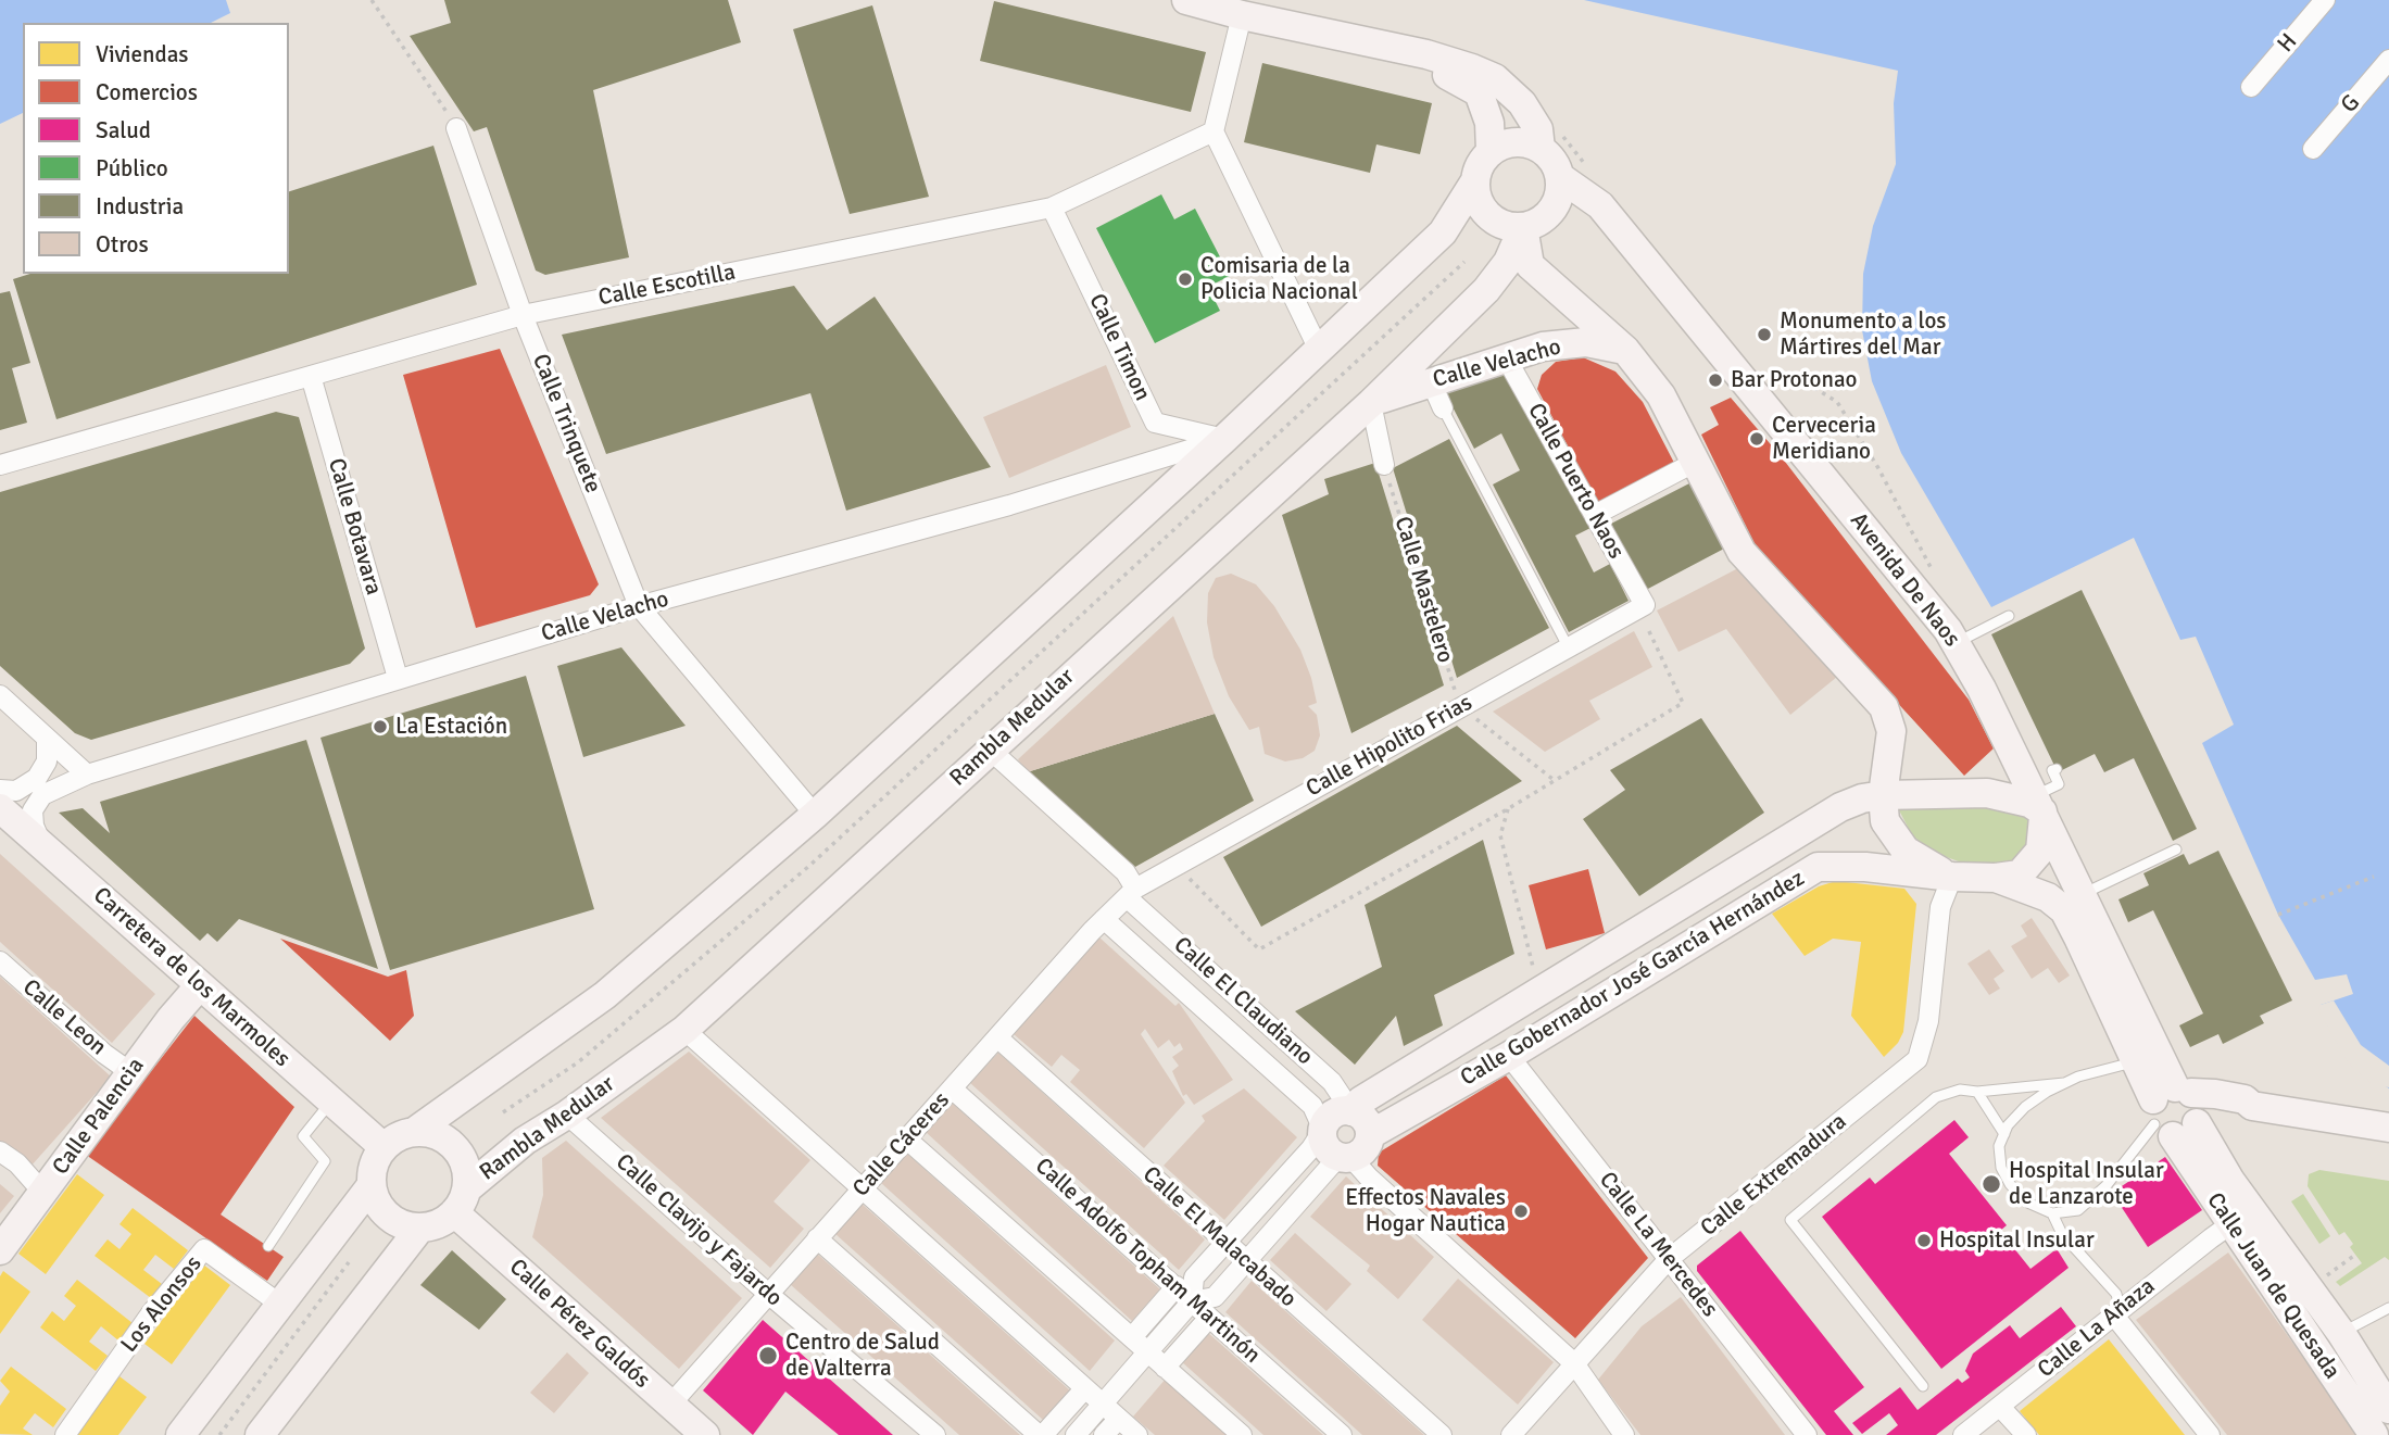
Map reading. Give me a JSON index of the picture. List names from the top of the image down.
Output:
{
  "streets": {
    "street": [
      "H",
      "G",
      "Calle Escotilla",
      "Calle Timon",
      "Calle Velacho",
      "Calle Trinquete",
      "Calle Puerto Naos",
      "Calle Botavara",
      "Avenida De Naos",
      "Rambla Medular",
      "Calle Hipolito Frias",
      "Carretera de los Marmoles",
      "Calle Gobernador José García Hernández",
      "Calle El Claudiano",
      "Calle Leon",
      "Calle Palencia",
      "Calle Cáceres",
      "Calle Extremadura",
      "Calle Clavijo y Fajardo",
      "Calle El Malacabado",
      "Calle La Mercedes",
      "Calle Adolfo Topham Martinón",
      "Calle Juan de Quesada",
      "Los Alonsos",
      "Calle Pérez Galdós",
      "Calle La Añaza"
    ],
    "path": ["Calle Mastelero"]
  },
  "crossings": [
    ["Calle Escotilla", "Calle Timon"],
    ["Calle Escotilla", "Calle Trinquete"],
    ["Calle Escotilla", "Calle Botavara"],
    ["Calle Timon", "Calle Velacho"],
    ["Calle Velacho", "Calle Trinquete"],
    ["Calle Velacho", "Calle Puerto Naos"],
    ["Calle Velacho", "Calle Botavara"],
    ["Calle Velacho", "Rambla Medular"],
    ["Calle Velacho", "Carretera de los Marmoles"],
    ["Calle Puerto Naos", "Calle Hipolito Frias"],
    ["Avenida De Naos", "Rambla Medular"],
    ["Avenida De Naos", "Calle Gobernador José García Hernández"],
    ["Avenida De Naos", "Calle Juan de Quesada"],
    ["Calle Mastelero", "Calle Hipolito Frias"],
    ["Rambla Medular", "Carretera de los Marmoles"],
    ["Rambla Medular", "Calle El Claudiano"],
    ["Rambla Medular", "Calle Clavijo y Fajardo"],
    ["Rambla Medular", "Calle Pérez Galdós"],
    ["Calle Hipolito Frias", "Calle El Claudiano"],
    ["Calle Hipolito Frias", "Calle Cáceres"],
    ["Carretera de los Marmoles", "Calle Palencia"],
    ["Carretera de los Marmoles", "Calle Pérez Galdós"],
    ["Calle Gobernador José García Hernández", "Calle El Claudiano"],
    ["Calle Gobernador José García Hernández", "Calle Extremadura"],
    ["Calle Gobernador José García Hernández", "Calle La Mercedes"],
    ["Calle Gobernador José García Hernández", "Calle Juan de Quesada"],
    ["Calle El Claudiano", "Calle Cáceres"],
    ["Calle Leon", "Calle Palencia"],
    ["Calle Cáceres", "Calle Clavijo y Fajardo"],
    ["Calle Cáceres", "Calle El Malacabado"],
    ["Calle Cáceres", "Calle Adolfo Topham Martinón"],
    ["Calle Cáceres", "Calle Pérez Galdós"],
    ["Calle Extremadura", "Calle La Mercedes"],
    ["Calle Extremadura", "Calle Juan de Quesada"],
    ["Calle Juan de Quesada", "Calle La Añaza"]
  ],
  "places": [
    "Comisaria de la Policia Nacional",
    "Monumento a los Mártires del Mar",
    "Bar Protonao",
    "Cerveceria Meridiano",
    "La Estación",
    "Hospital Insular de Lanzarote",
    "Effectos Navales Hogar Nautica",
    "Hospital Insular",
    "Centro de Salud de Valterra"
  ],
  "legend": [
    "Viviendas",
    "Comercios",
    "Salud",
    "Público",
    "Industria",
    "Otros"
  ]
}
